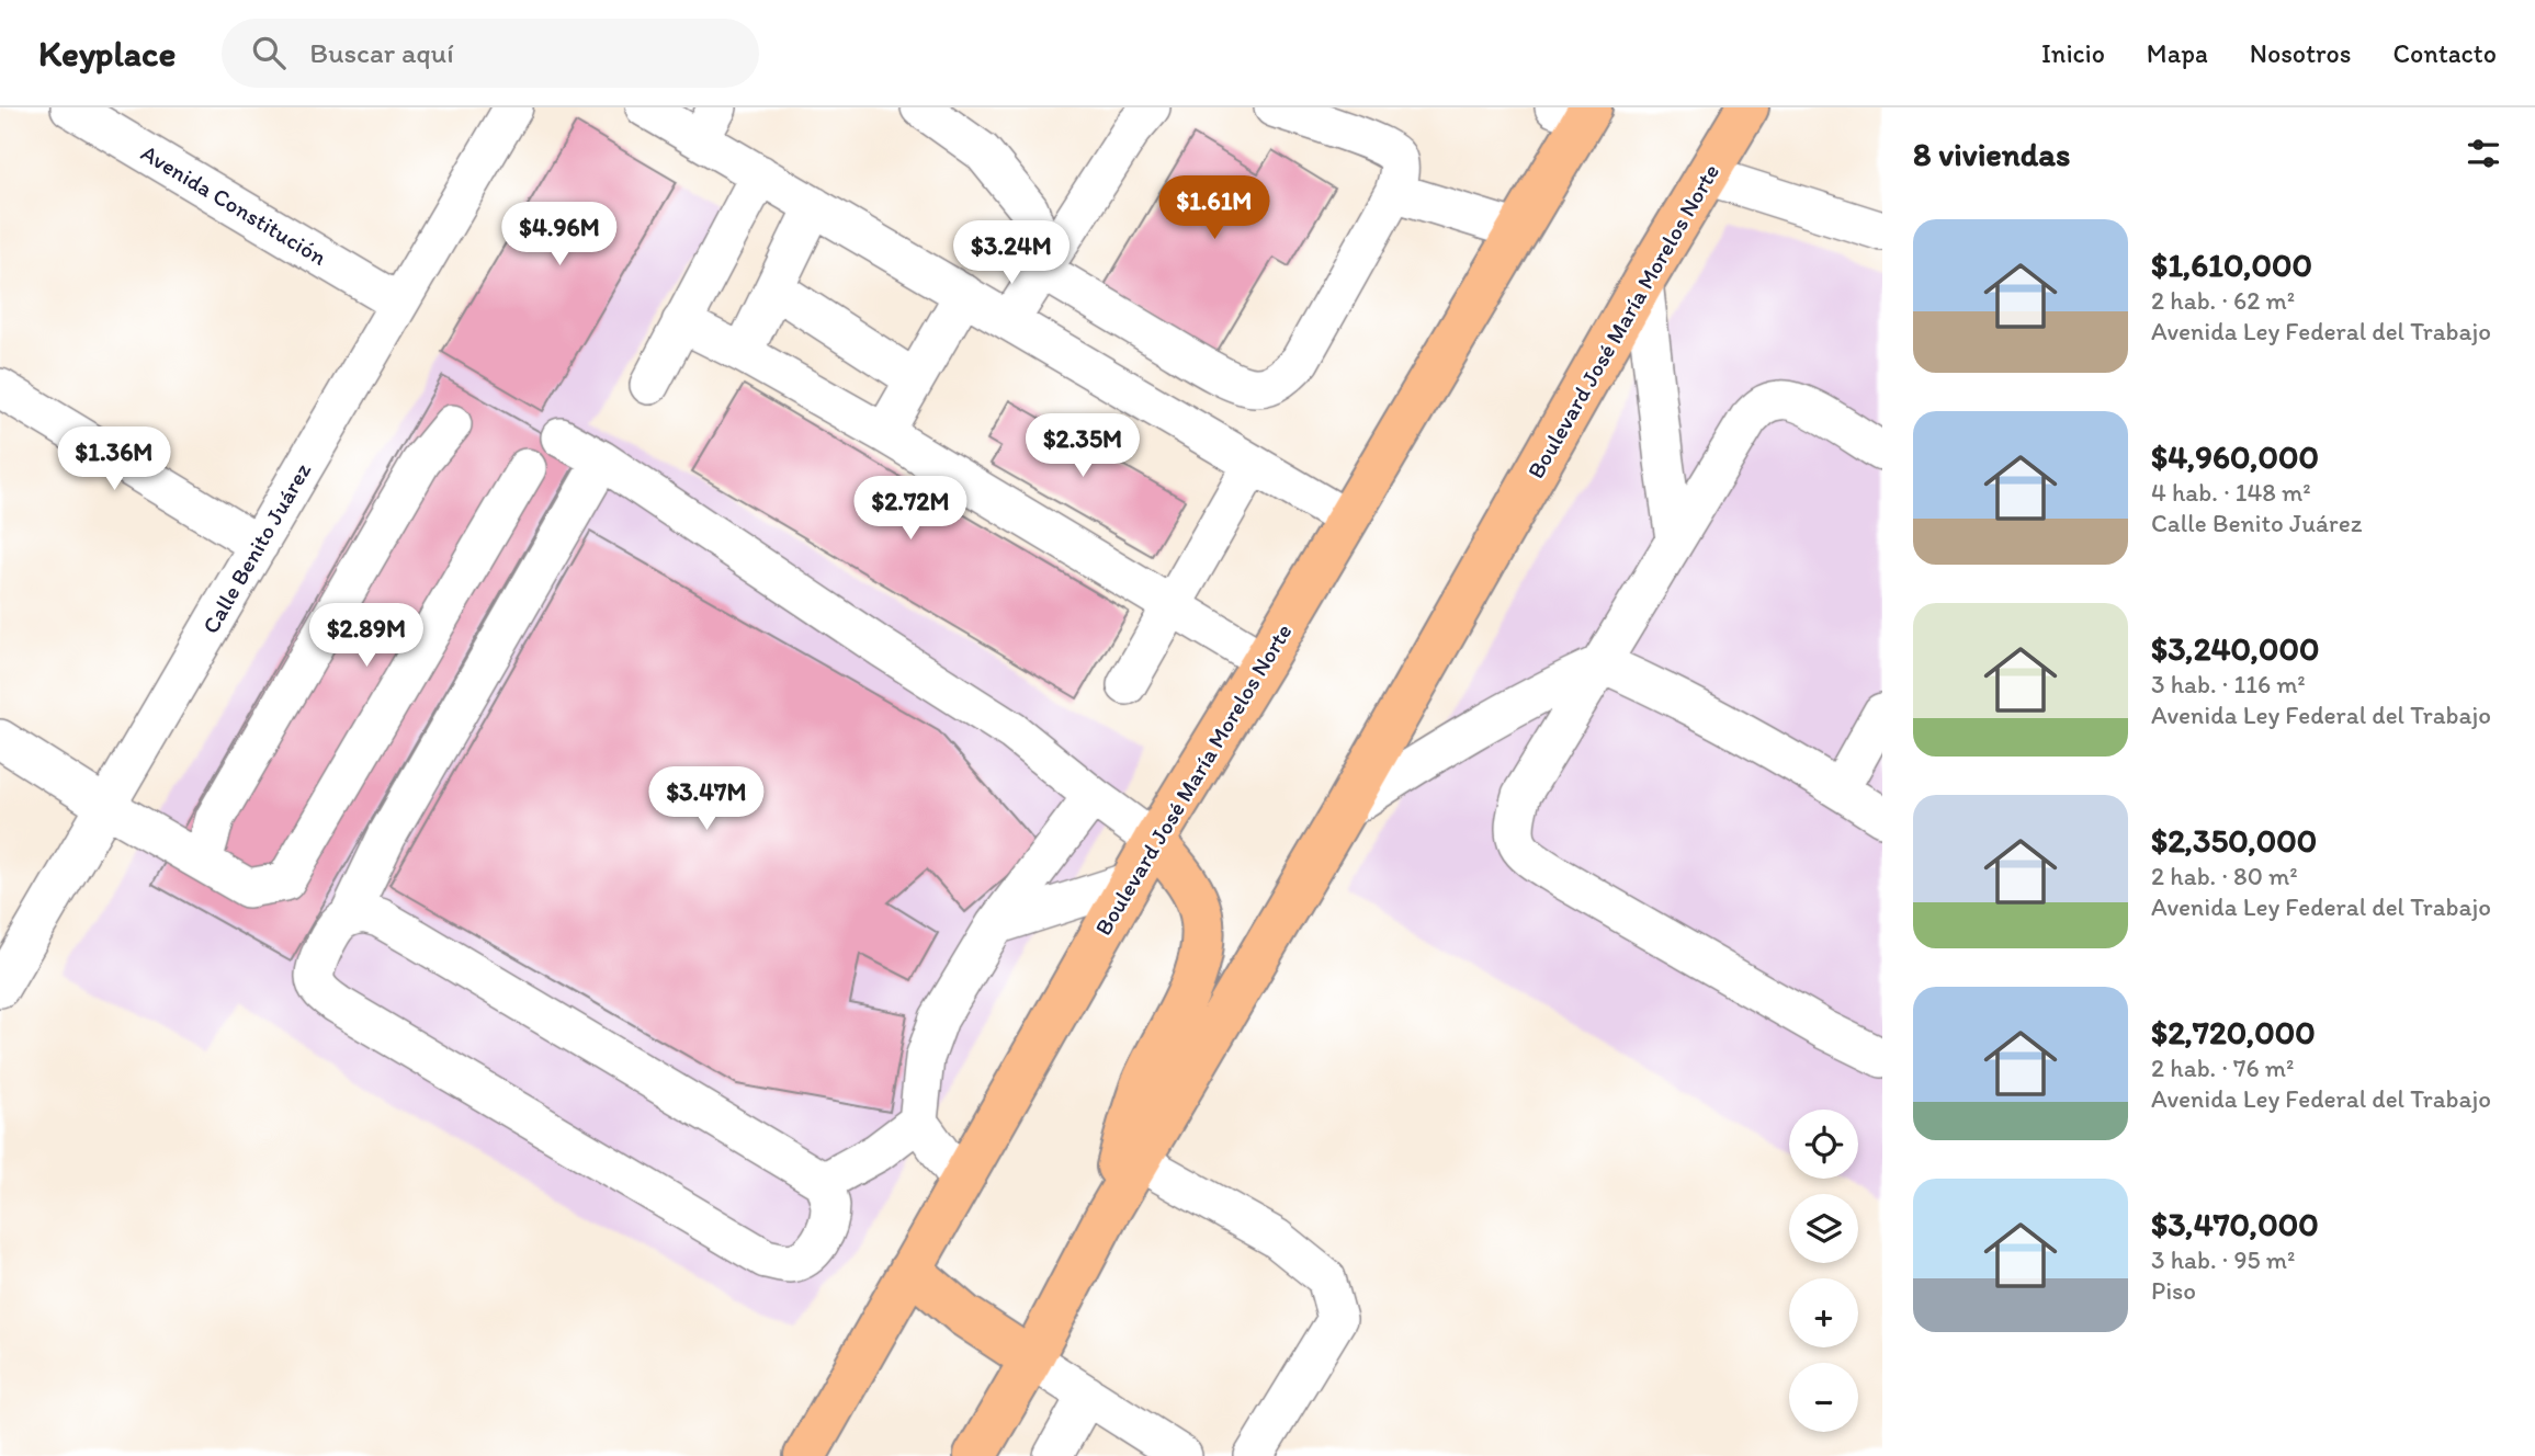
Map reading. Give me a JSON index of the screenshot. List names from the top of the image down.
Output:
{
  "streets": {
    "main road": ["Boulevard José María Morelos Norte"],
    "street": ["Avenida Constitución", "Calle Benito Juárez"]
  },
  "crossings": [
    ["Avenida Constitución", "Calle Benito Juárez"]
  ],
  "page": {
    "header": "Keyplace",
    "search": "Buscar aquí",
    "nav": [
      "Inicio",
      "Mapa",
      "Nosotros",
      "Contacto"
    ],
    "heading": "8 viviendas",
    "price": [
      "$1.61M",
      "$4.96M",
      "$3.24M",
      "$2.35M",
      "$1.36M",
      "$2.72M",
      "$2.89M",
      "$3.47M"
    ],
    "list": [
      {
        "name": "$1,610,000",
        "note": "2 hab. · 62 m² · Avenida Ley Federal del Trabajo"
      },
      {
        "name": "$4,960,000",
        "note": "4 hab. · 148 m² · Calle Benito Juárez"
      },
      {
        "name": "$3,240,000",
        "note": "3 hab. · 116 m² · Avenida Ley Federal del Trabajo"
      },
      {
        "name": "$2,350,000",
        "note": "2 hab. · 80 m² · Avenida Ley Federal del Trabajo"
      },
      {
        "name": "$2,720,000",
        "note": "2 hab. · 76 m² · Avenida Ley Federal del Trabajo"
      },
      {
        "name": "$3,470,000",
        "note": "3 hab. · 95 m² · Piso"
      }
    ],
    "map_buttons": ["+", "−"]
  }
}
